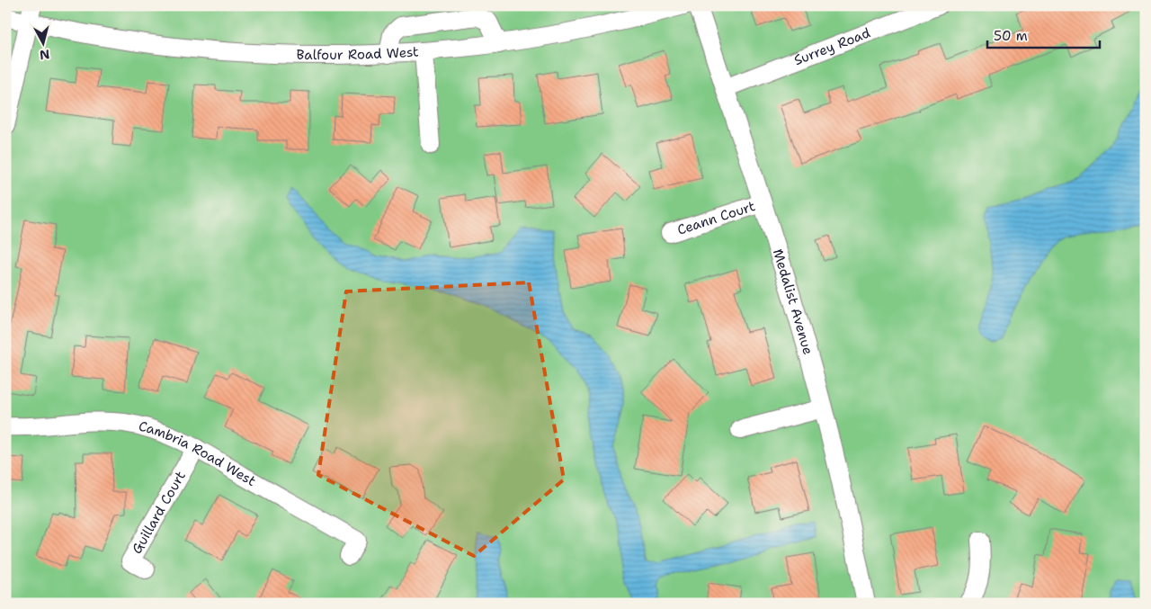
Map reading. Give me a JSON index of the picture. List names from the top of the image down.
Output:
{
  "streets": {
    "street": [
      "Surrey Road",
      "Balfour Road West",
      "Ceann Court",
      "Medalist Avenue",
      "Cambria Road West",
      "Guillard Court"
    ]
  },
  "crossings": [
    ["Surrey Road", "Medalist Avenue"],
    ["Ceann Court", "Medalist Avenue"],
    ["Cambria Road West", "Guillard Court"]
  ],
  "scale_bar": "50 m",
  "north": "bottom"
}
